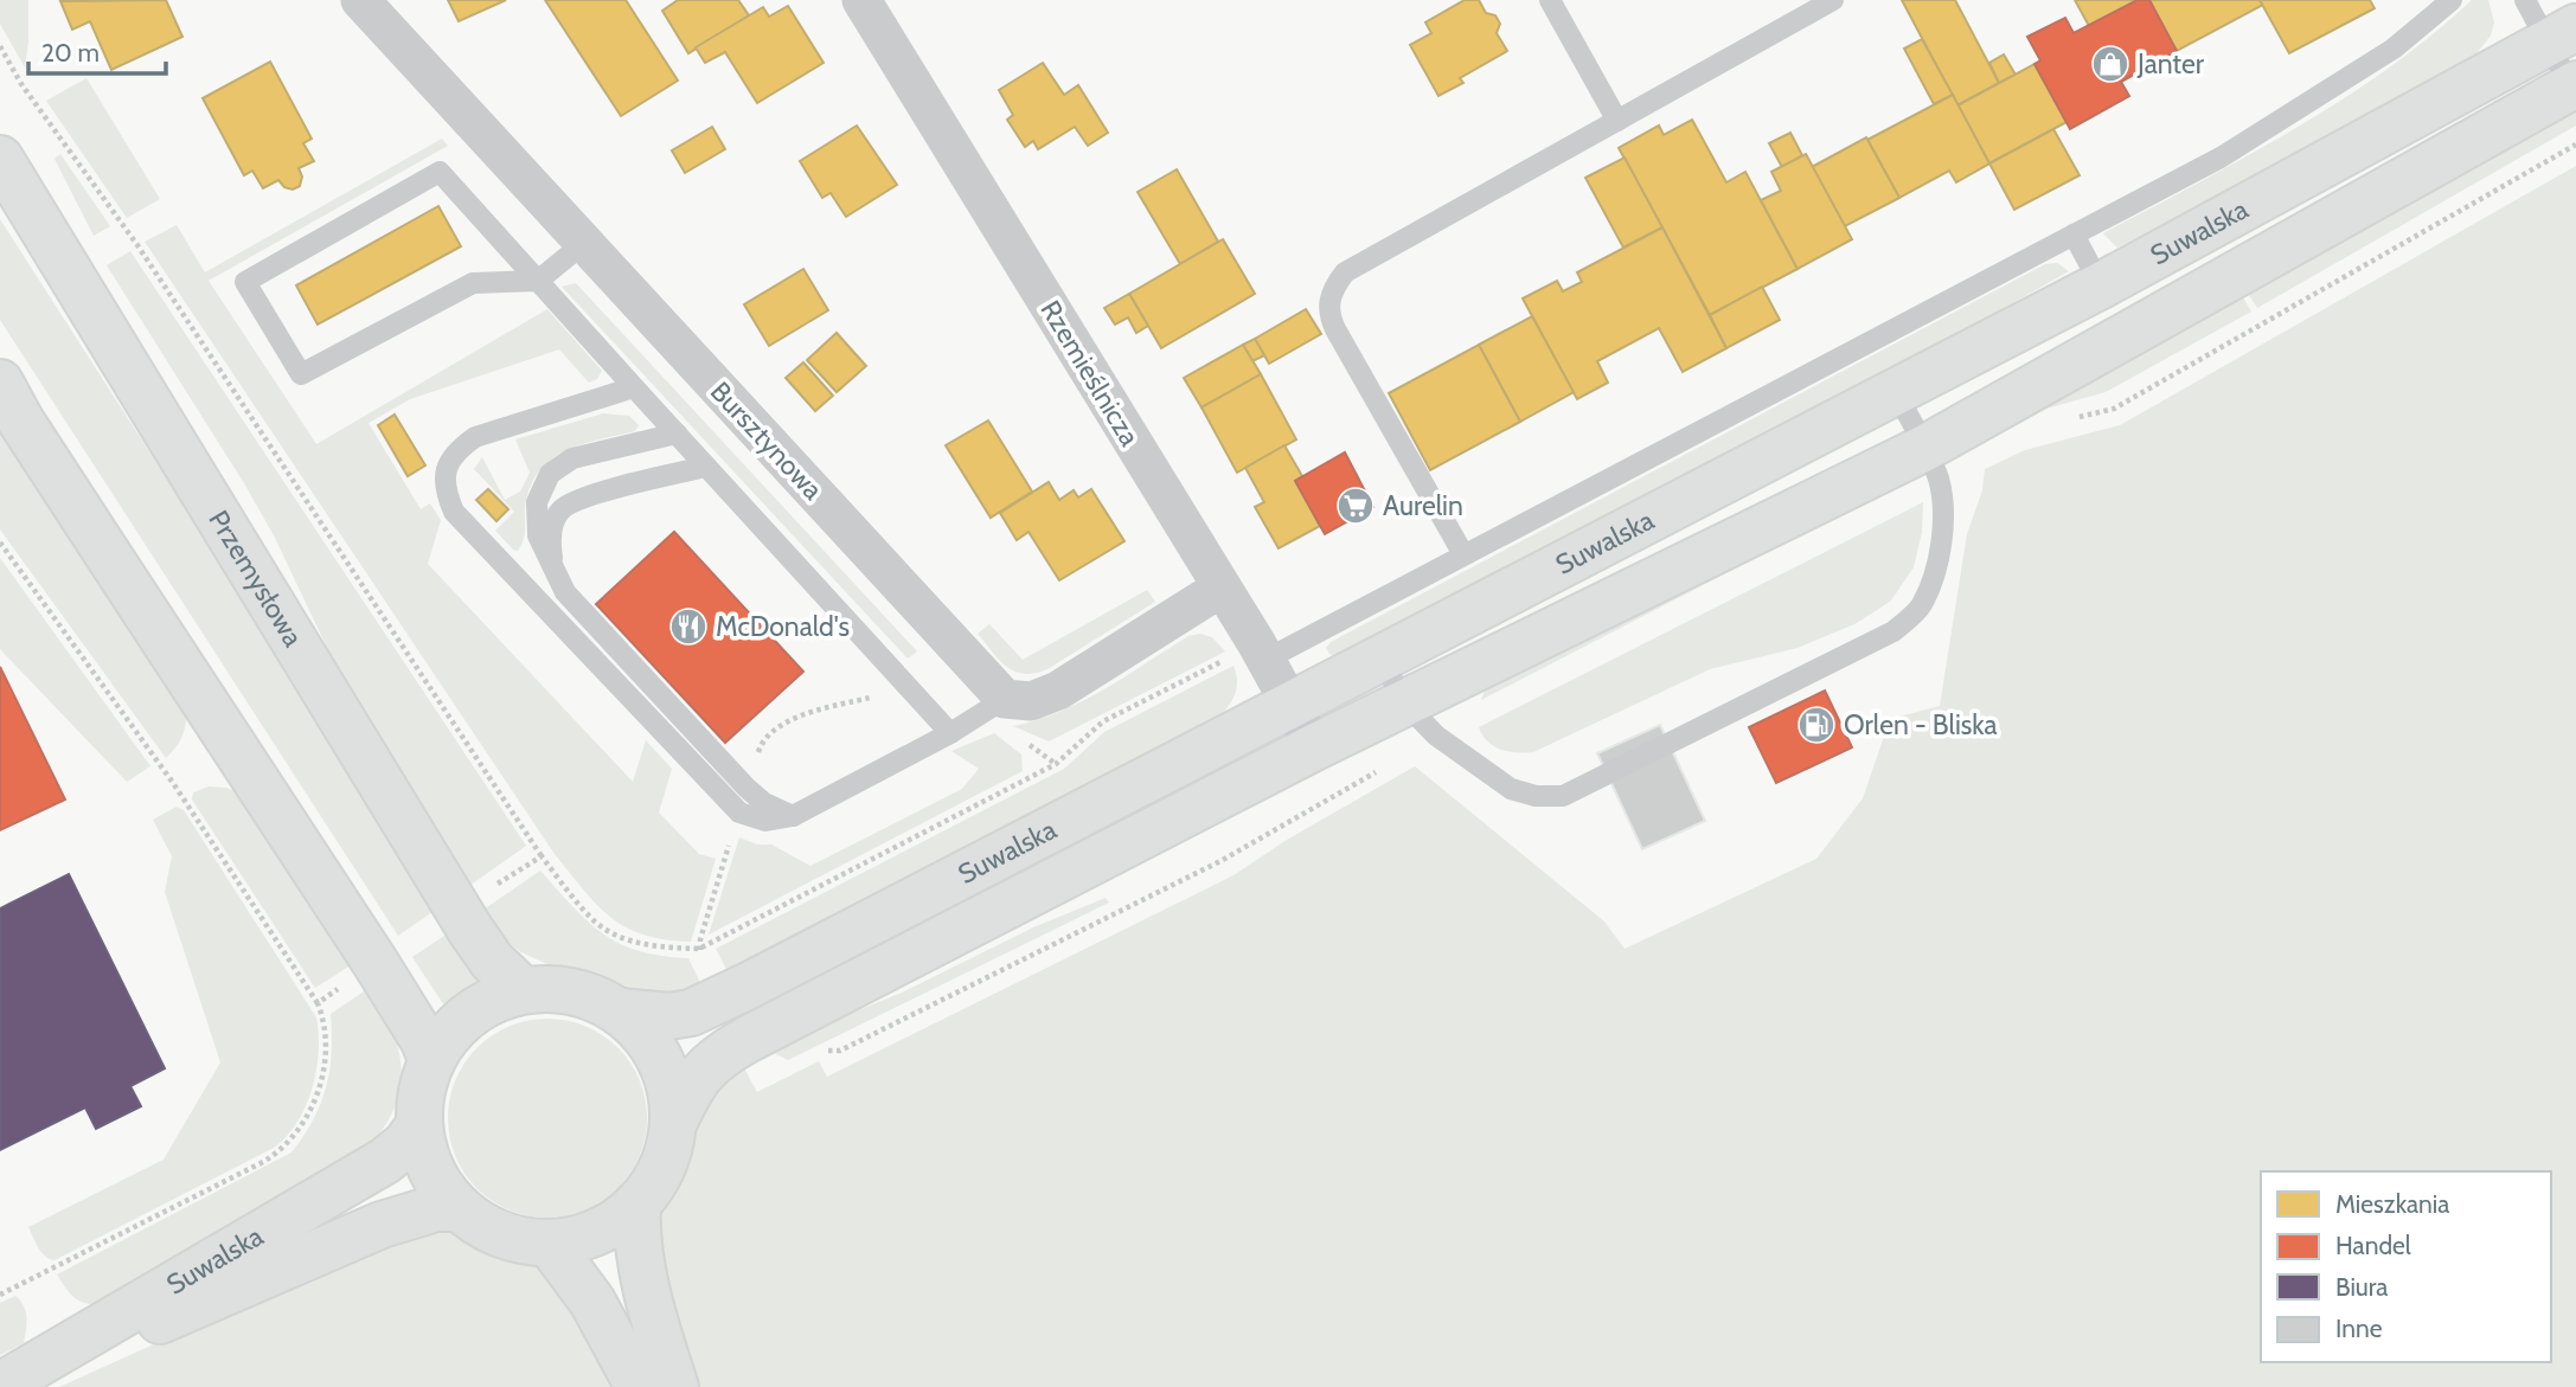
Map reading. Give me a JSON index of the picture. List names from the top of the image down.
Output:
{
  "streets": {
    "street": [
      "Suwalska",
      "Rzemieślnicza",
      "Bursztynowa",
      "Przemysłowa"
    ]
  },
  "crossings": [
    ["Suwalska", "Rzemieślnicza"],
    ["Suwalska", "Przemysłowa"]
  ],
  "places": {
    "shop": ["Janter"],
    "supermarket": ["Aurelin"],
    "restaurant": ["McDonald's"],
    "fuel station": ["Orlen - Bliska"]
  },
  "legend": [
    "Mieszkania",
    "Handel",
    "Biura",
    "Inne"
  ],
  "scale_bar": "20 m"
}
